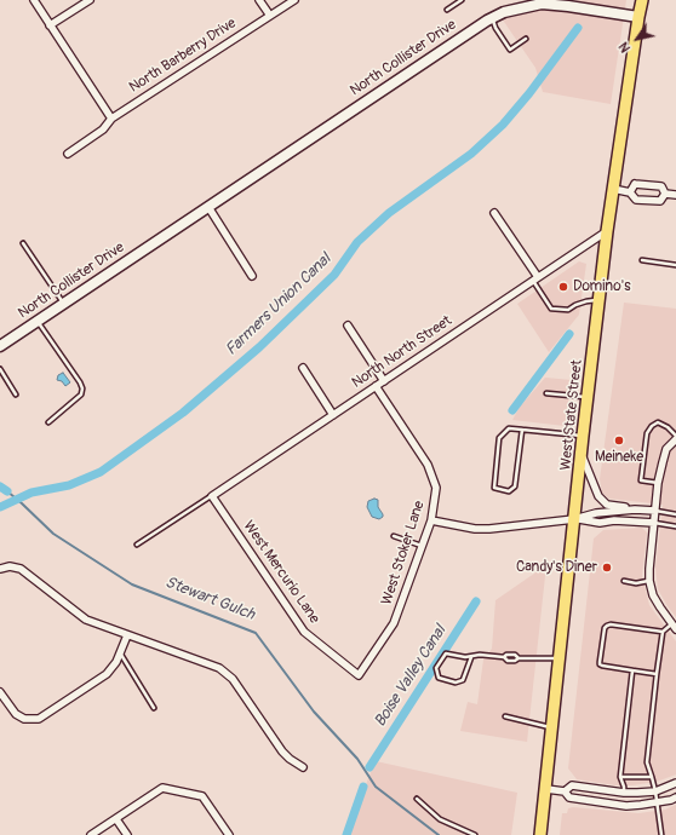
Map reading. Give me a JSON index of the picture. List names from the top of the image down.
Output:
{
  "streets": {
    "main road": ["West State Street"],
    "street": [
      "North Barberry Drive",
      "North Collister Drive",
      "North North Street",
      "West Stoker Lane",
      "West Mercurio Lane"
    ]
  },
  "crossings": [
    ["North Collister Drive", "West State Street"],
    ["North North Street", "West State Street"],
    ["North North Street", "West Stoker Lane"],
    ["North North Street", "West Mercurio Lane"],
    ["West Stoker Lane", "West Mercurio Lane"]
  ],
  "water": ["Farmers Union Canal", "Stewart Gulch", "Boise Valley Canal"],
  "places": ["Domino's", "Meineke", "Candy's Diner"],
  "north": "bottom left"
}
